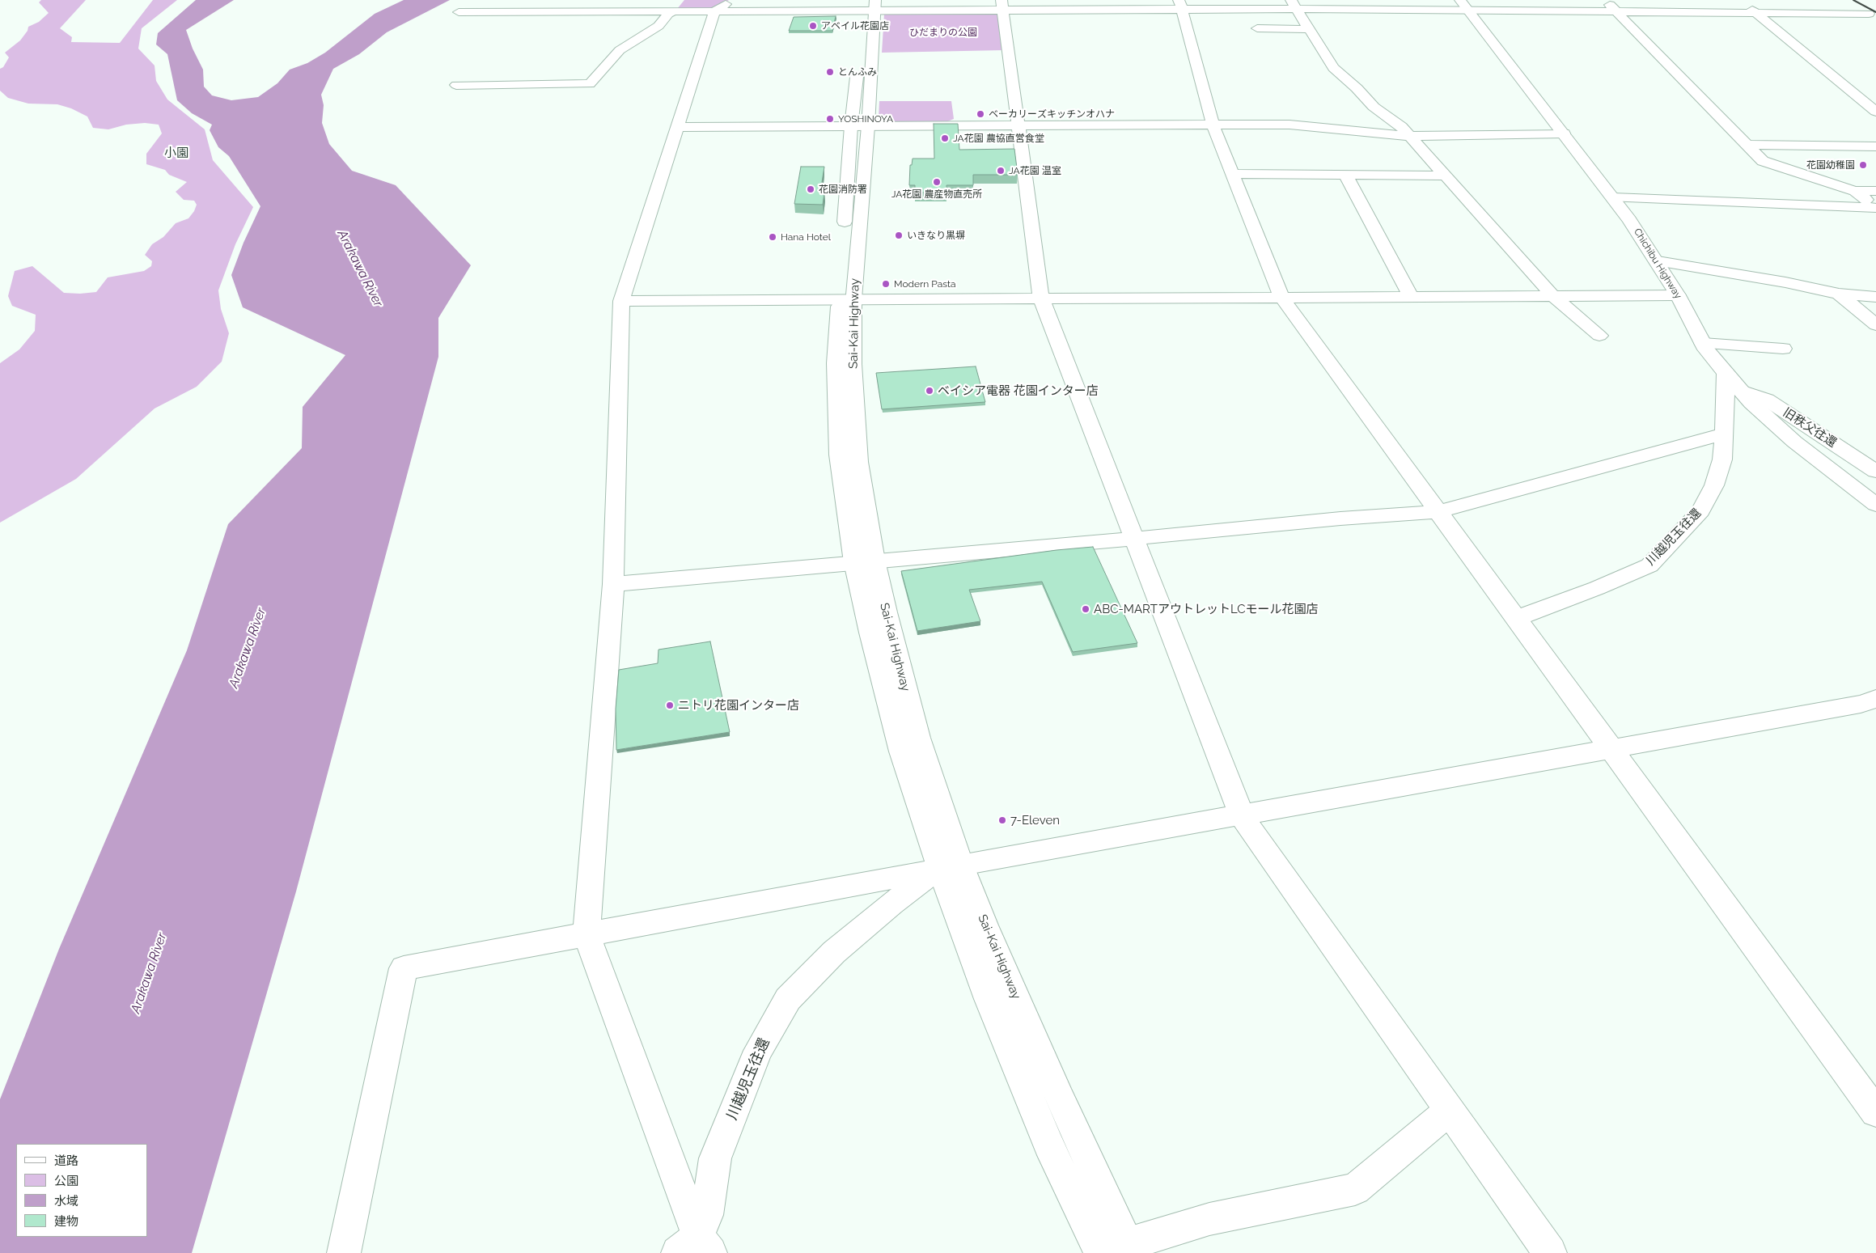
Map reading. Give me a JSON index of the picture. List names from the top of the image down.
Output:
{
  "streets": {
    "main road": [
      "Chichibu Highway",
      "Sai-Kai Highway",
      "旧秩父往還",
      "川越児玉往還"
    ]
  },
  "crossings": [
    ["Chichibu Highway", "旧秩父往還"],
    ["Chichibu Highway", "川越児玉往還"],
    ["Sai-Kai Highway", "川越児玉往還"]
  ],
  "districts": ["小園"],
  "water": ["Arakawa River"],
  "parks": ["ひだまりの公園"],
  "places": [
    "アベイル花園店",
    "とんふみ",
    "ベーカリーズキッチンオハナ",
    "YOSHINOYA",
    "JA花園 農協直営食堂",
    "花園幼稚園",
    "JA花園 温室",
    "JA花園 農産物直売所",
    "花園消防署",
    "いきなり黒塀",
    "Hana Hotel",
    "Modern Pasta",
    "ベイシア電器 花園インター店",
    "ABC-MARTアウトレットLCモール花園店",
    "ニトリ花園インター店",
    "7-Eleven"
  ],
  "legend": [
    "道路",
    "公園",
    "水域",
    "建物"
  ]
}
